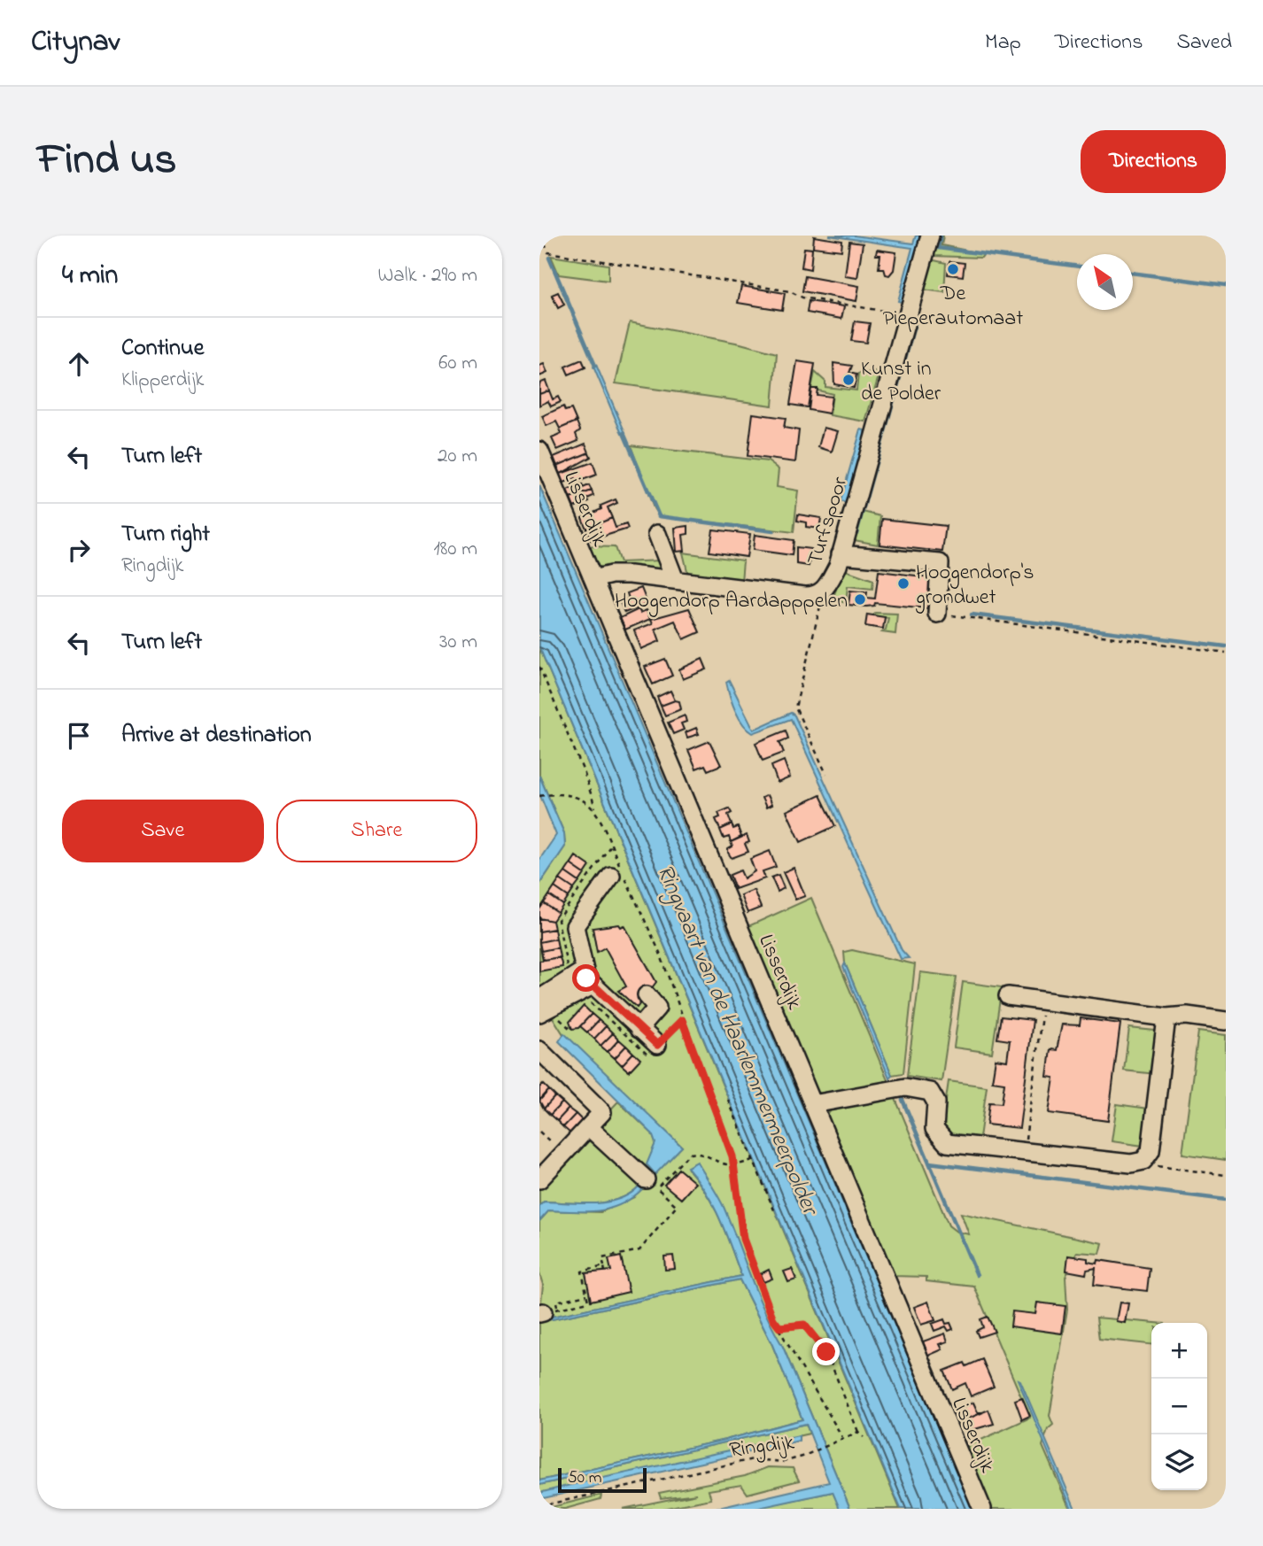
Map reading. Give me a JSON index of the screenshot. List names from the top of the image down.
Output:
{
  "streets": {
    "street": ["Lisserdijk", "Turfspoor"],
    "path": ["Ringdijk"]
  },
  "crossings": [
    ["Lisserdijk", "Turfspoor"]
  ],
  "water": ["Ringvaart van de Haarlemmermeerpolder"],
  "places": [
    "De Pieperautomaat",
    "Kunst in de Polder",
    "Hoogendorp's grondwet",
    "Hoogendorp Aardapppelen"
  ],
  "scale_bar": "50 m",
  "north": "top left",
  "page": {
    "header": "Citynav",
    "nav": ["Map", "Directions", "Saved"],
    "title": "Find us",
    "buttons": [
      "Directions",
      ["Save", "Share"]
    ],
    "heading": ["4 min", "Walk · 290 m"],
    "list": [
      ["Continue", "Klipperdijk", "60 m"],
      ["Turn left", "20 m"],
      ["Turn right", "Ringdijk", "180 m"],
      ["Turn left", "30 m"],
      "Arrive at destination"
    ],
    "map_buttons": ["+", "−"],
    "scale": "50 m"
  }
}
